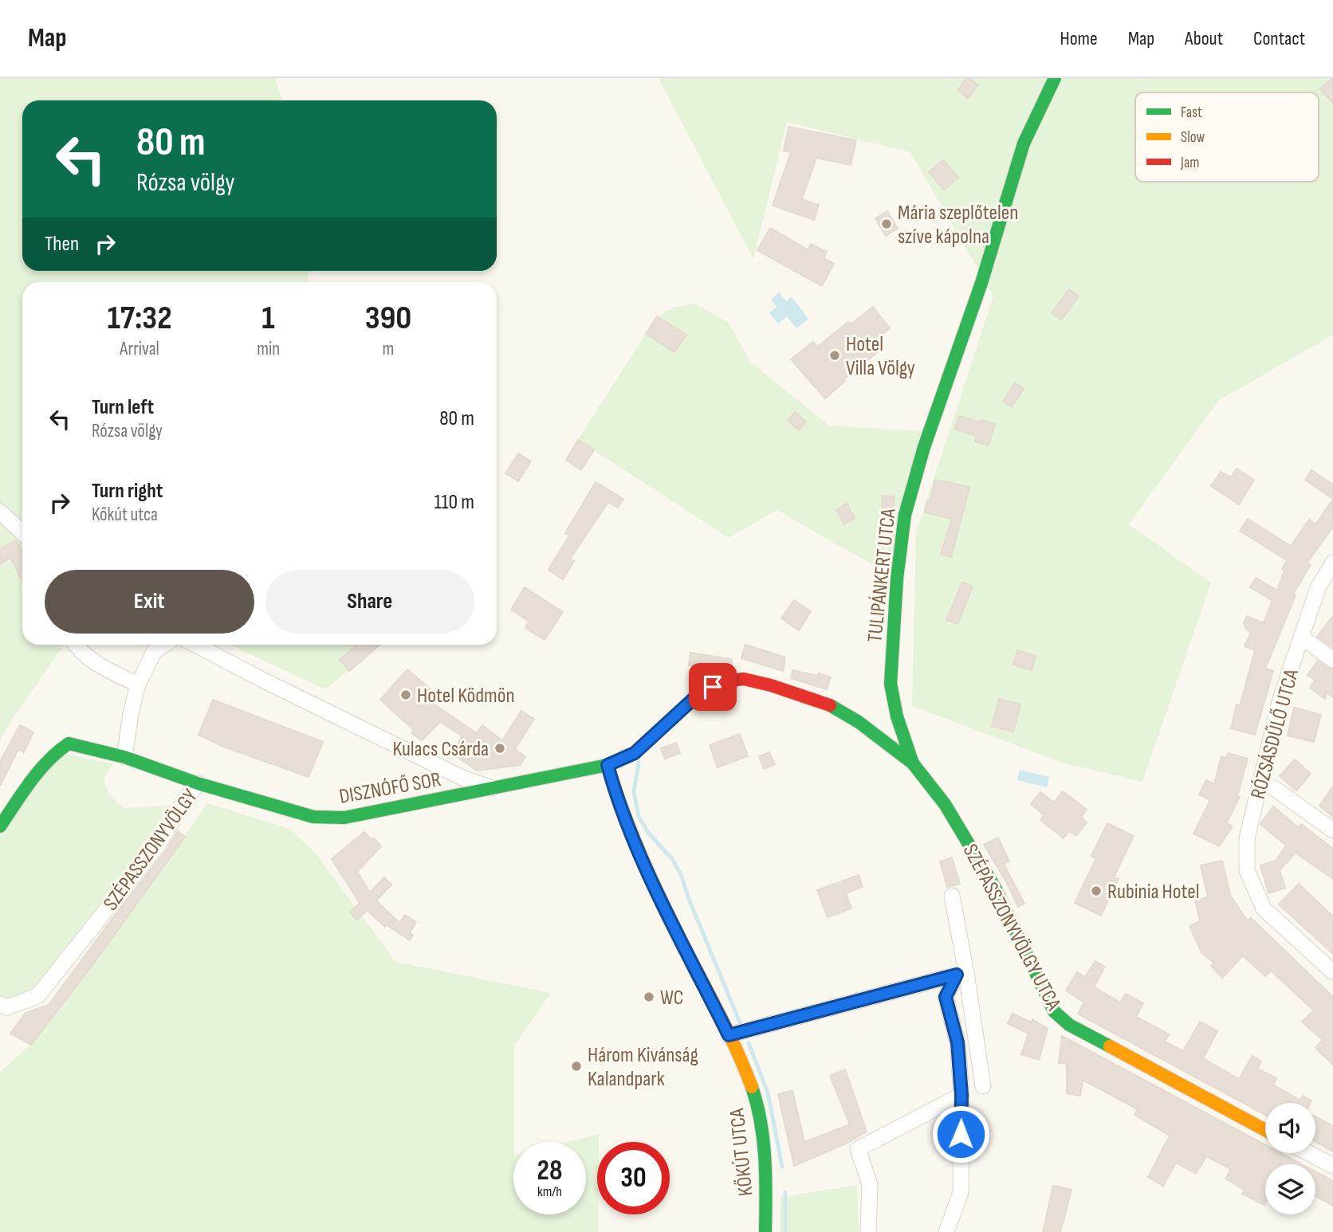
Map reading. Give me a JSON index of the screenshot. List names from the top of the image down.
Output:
{
  "streets": {
    "street": [
      "TULIPÁNKERT UTCA",
      "RÓZSÁSDŰLŐ UTCA",
      "DISZNÓFŐ SOR",
      "SZÉPASSZONYVÖLGY",
      "SZÉPASSZONYVÖLGY UTCA",
      "KŐKÚT UTCA"
    ]
  },
  "crossings": [
    ["TULIPÁNKERT UTCA", "SZÉPASSZONYVÖLGY UTCA"],
    ["DISZNÓFŐ SOR", "SZÉPASSZONYVÖLGY"],
    ["SZÉPASSZONYVÖLGY UTCA", "KŐKÚT UTCA"]
  ],
  "places": [
    "Mária szeplőtelen szíve kápolna",
    "Hotel Villa Völgy",
    "Hotel Ködmön",
    "Kulacs Csárda",
    "Rubinia Hotel",
    "WC",
    "Három Kivánság Kalandpark"
  ],
  "legend": ["Fast", "Slow", "Jam"],
  "page": {
    "header": "Map",
    "nav": [
      "Home",
      "Map",
      "About",
      "Contact"
    ],
    "turn": ["80 m", "Rózsa völgy"],
    "then": "Then",
    "eta": [
      "17:32",
      "Arrival",
      "1",
      "min",
      "390",
      "m"
    ],
    "list": [
      {
        "name": "Turn left",
        "note": "Rózsa völgy",
        "value": "80 m"
      },
      {
        "name": "Turn right",
        "note": "Kőkút utca",
        "value": "110 m"
      }
    ],
    "buttons": ["Exit", "Share"],
    "speed": "28 km/h",
    "limit": "30"
  }
}
